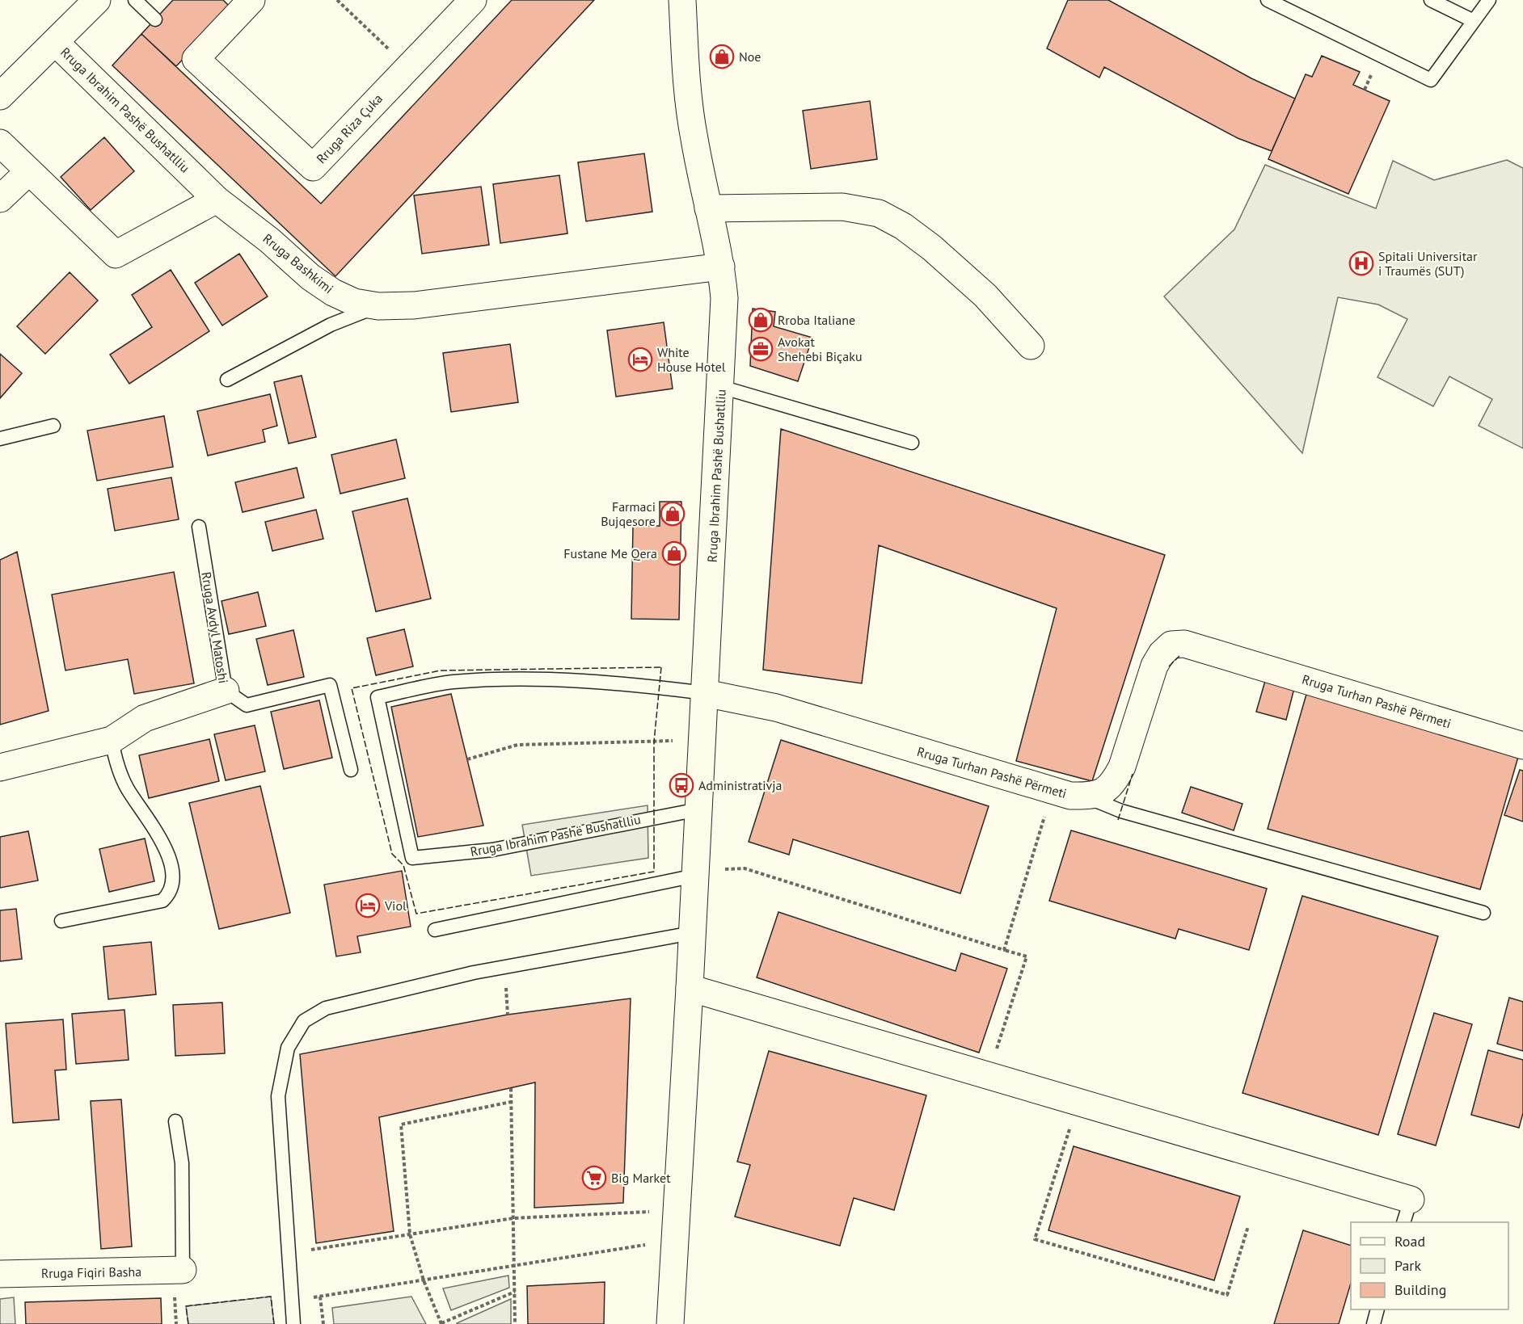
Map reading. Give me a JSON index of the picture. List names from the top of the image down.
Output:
{
  "streets": {
    "street": [
      "Rruga Ibrahim Pashë Bushatlliu",
      "Rruga Riza Çuka",
      "Rruga Bashkimi",
      "Rruga Avdyl Matoshi",
      "Rruga Turhan Pashë Përmeti",
      "Rruga Fiqiri Basha"
    ]
  },
  "crossings": [
    ["Rruga Ibrahim Pashë Bushatlliu", "Rruga Bashkimi"],
    ["Rruga Ibrahim Pashë Bushatlliu", "Rruga Turhan Pashë Përmeti"]
  ],
  "places": {
    "shop": [
      "Noe",
      "Rroba Italiane",
      "Farmaci Bujqesore",
      "Fustane Me Qera"
    ],
    "hospital": ["Spitali Universitar i Traumës (SUT)"],
    "office": ["Avokat Shehebi Biçaku"],
    "hotel": ["White House Hotel", "Viol"],
    "bus stop": ["Administrativja"],
    "supermarket": ["Big Market"]
  },
  "legend": ["Road", "Park", "Building"]
}
